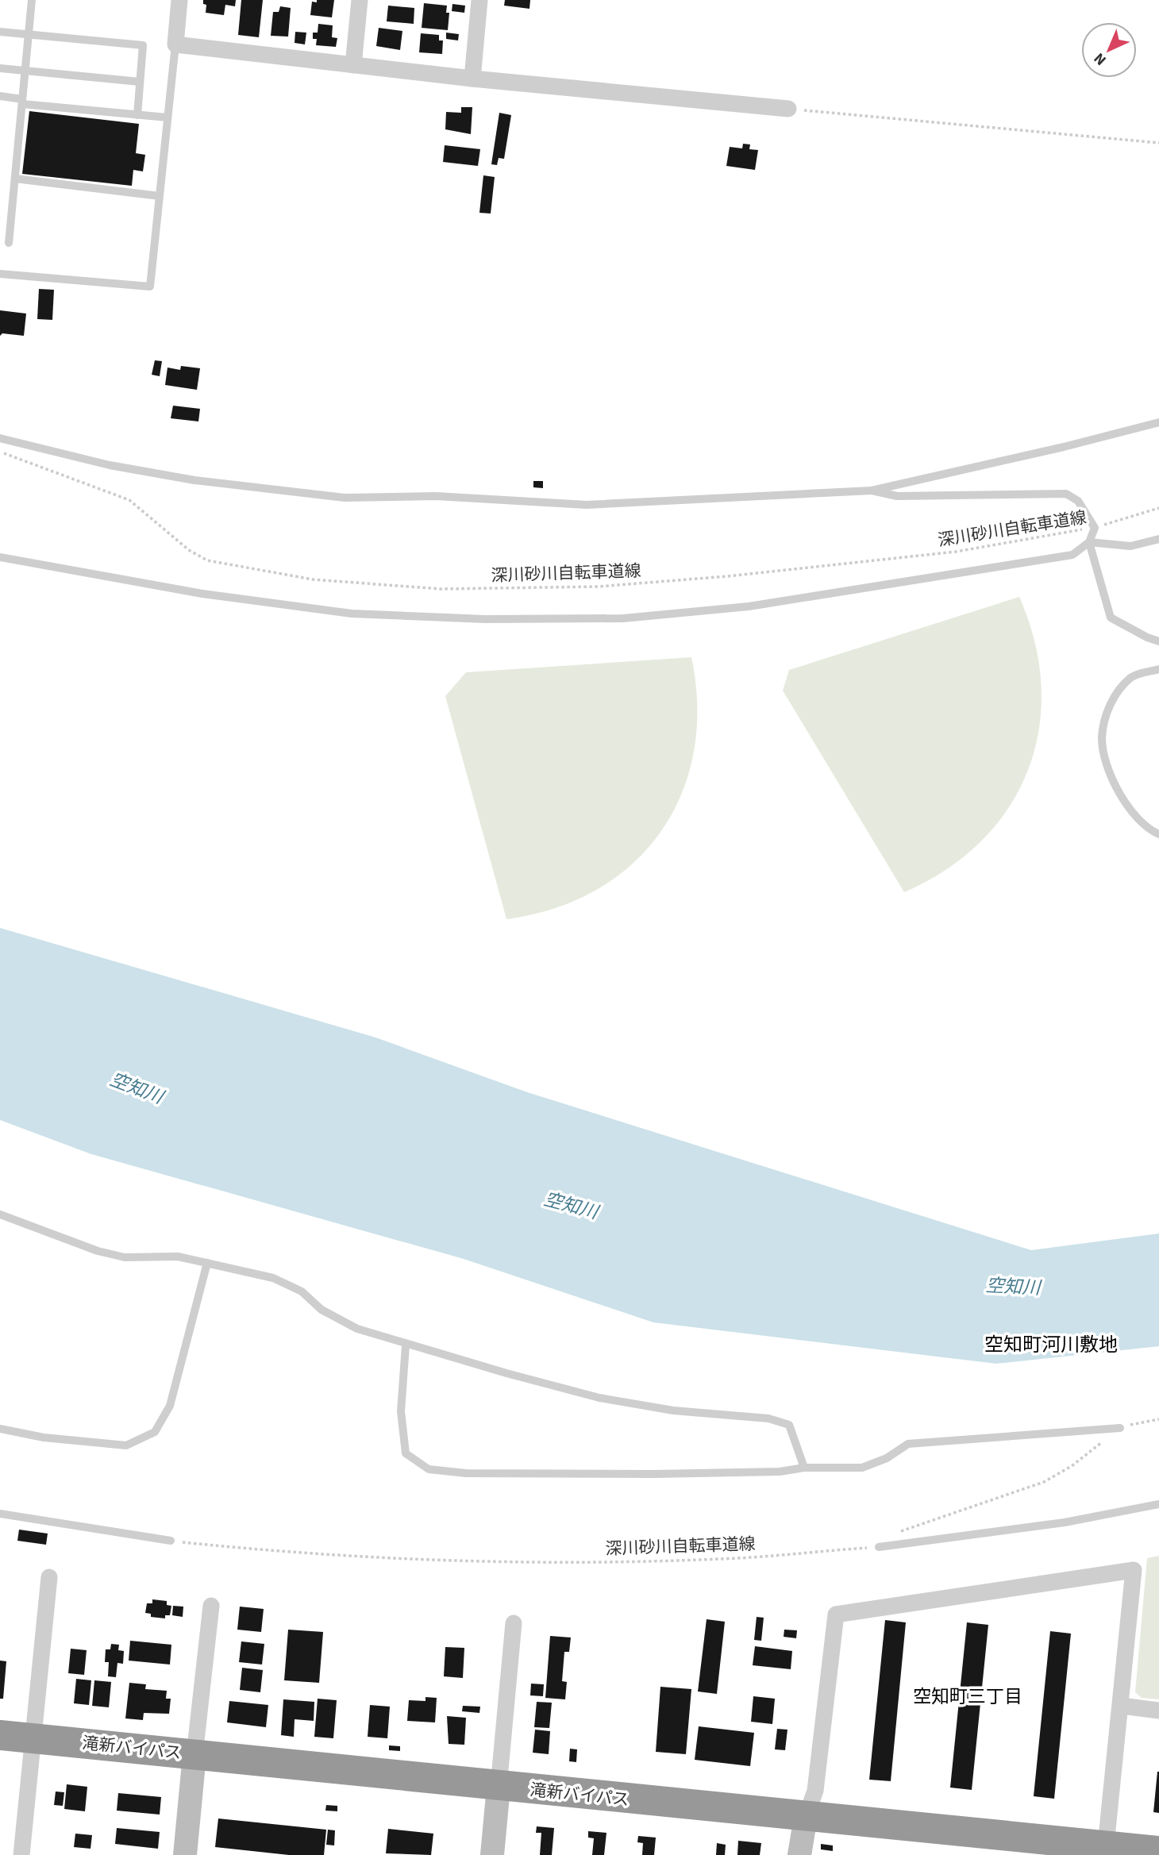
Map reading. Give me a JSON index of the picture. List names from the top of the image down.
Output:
{
  "streets": {
    "highway": ["滝新バイパス"],
    "path": ["深川砂川自転車道線"]
  },
  "districts": ["空知町河川敷地", "空知町三丁目"],
  "water": ["空知川"],
  "north": "bottom left"
}
